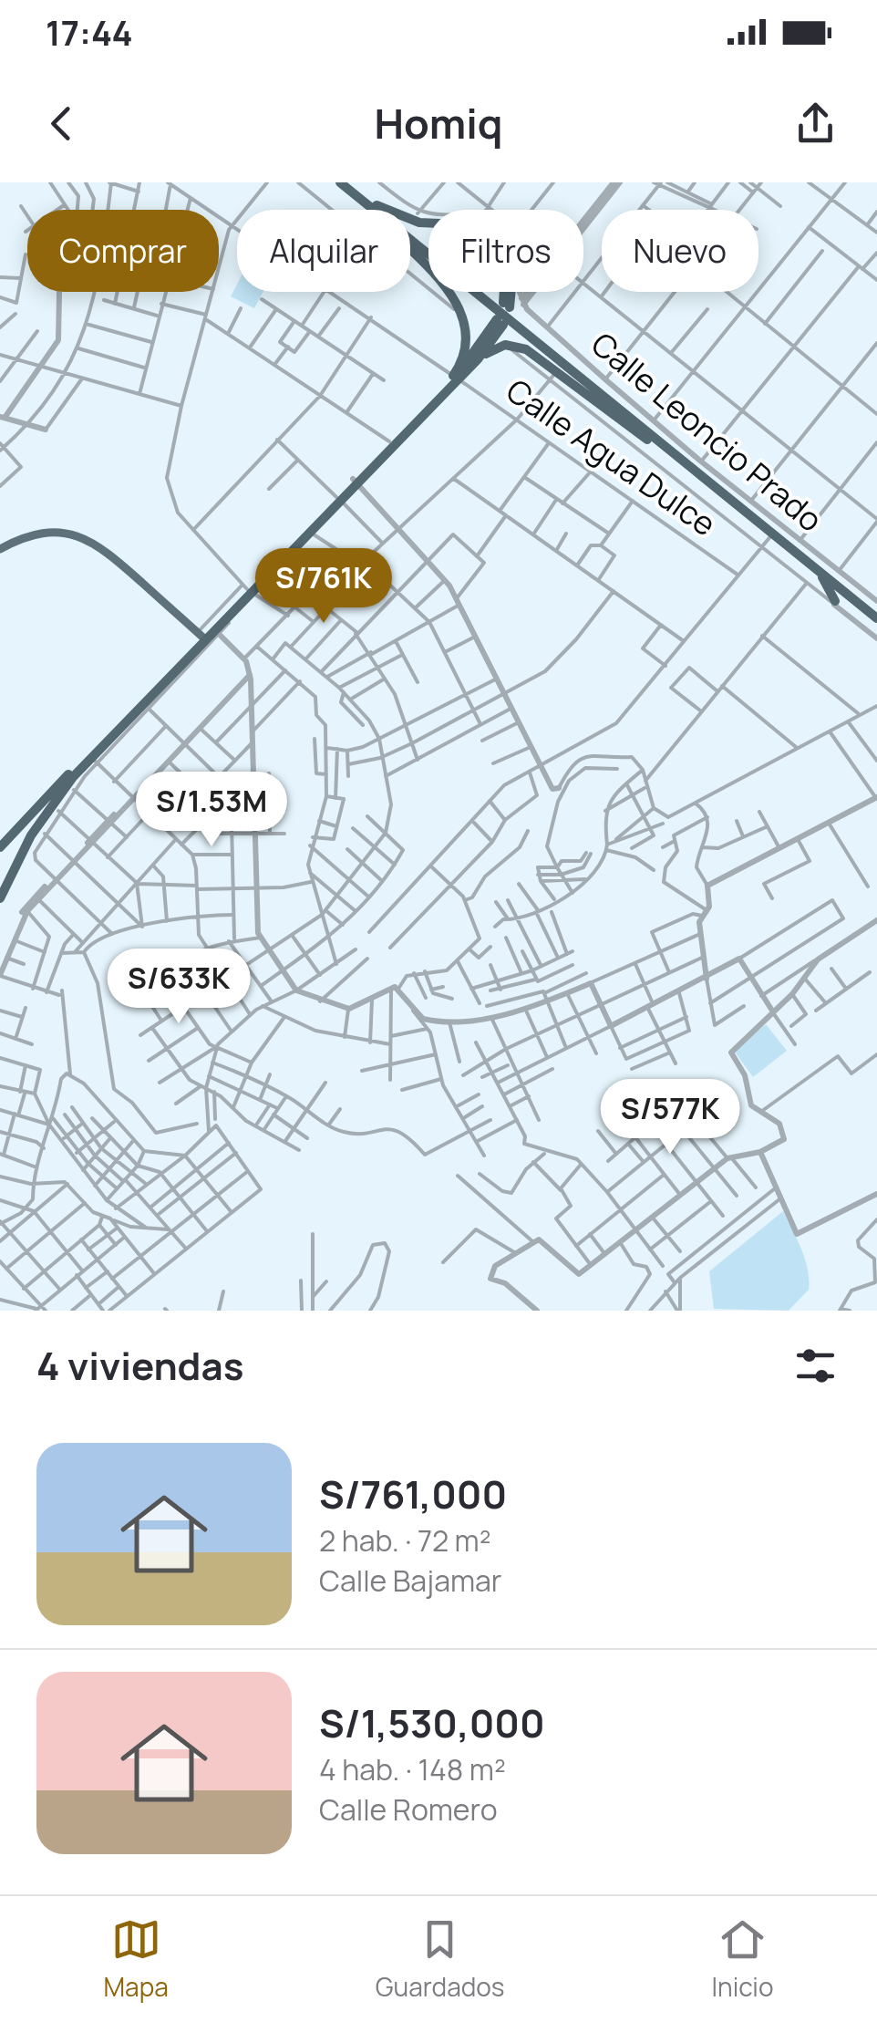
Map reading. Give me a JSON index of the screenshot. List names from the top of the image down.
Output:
{
  "streets": {
    "street": ["Calle Leoncio Prado", "Calle Agua Dulce"]
  },
  "page": {
    "status": "17:44",
    "header": "Homiq",
    "chip": [
      "Comprar",
      "Alquilar",
      "Filtros",
      "Nuevo"
    ],
    "price": [
      "S/761K",
      "S/1.53M",
      "S/633K",
      "S/577K"
    ],
    "heading": "4 viviendas",
    "list": [
      {
        "name": "S/761,000",
        "note": "2 hab. · 72 m² · Calle Bajamar"
      },
      {
        "name": "S/1,530,000",
        "note": "4 hab. · 148 m² · Calle Romero"
      }
    ],
    "tabs": ["Mapa", "Guardados", "Inicio"]
  }
}
